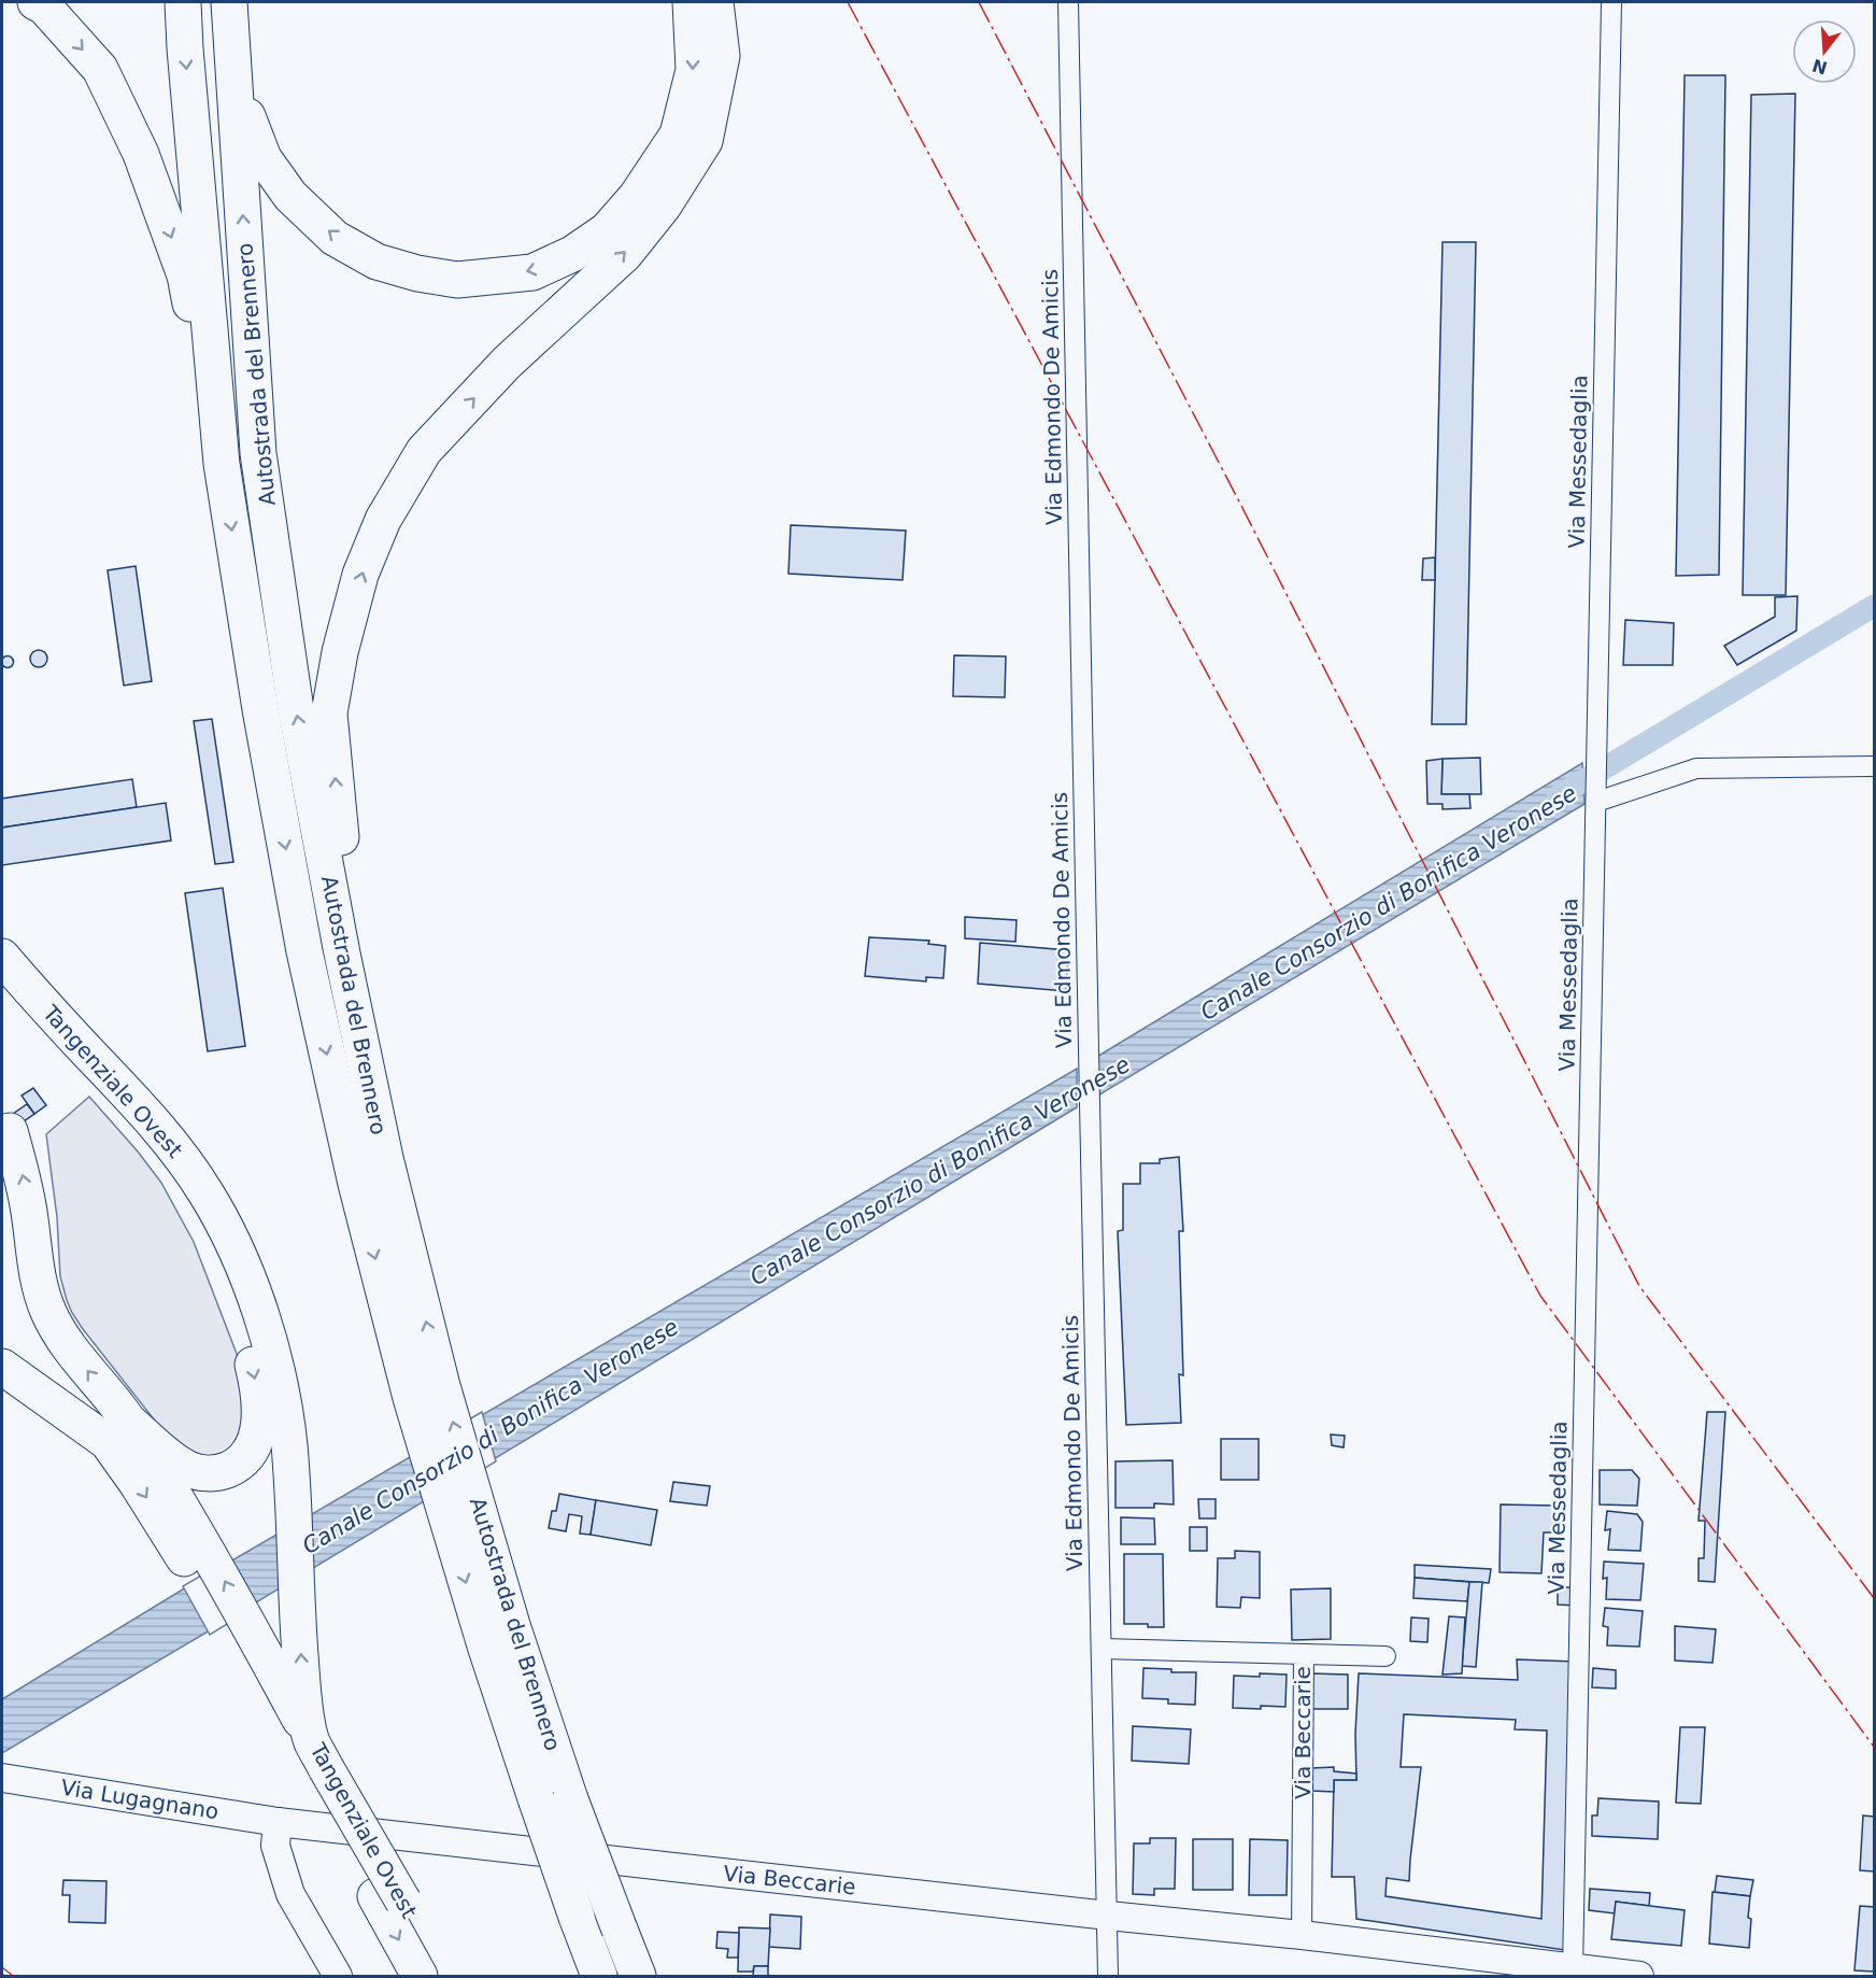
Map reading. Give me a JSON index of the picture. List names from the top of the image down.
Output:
{
  "streets": {
    "highway": ["Autostrada del Brennero", "Tangenziale Ovest"],
    "main road": ["Via Beccarie", "Via Lugagnano"],
    "street": ["Via Edmondo De Amicis", "Via Messedaglia"]
  },
  "crossings": [
    ["Via Edmondo De Amicis", "Via Beccarie"],
    ["Via Messedaglia", "Via Beccarie"],
    ["Via Beccarie", "Via Lugagnano"]
  ],
  "water": ["Canale Consorzio di Bonifica Veronese"],
  "north": "bottom"
}
